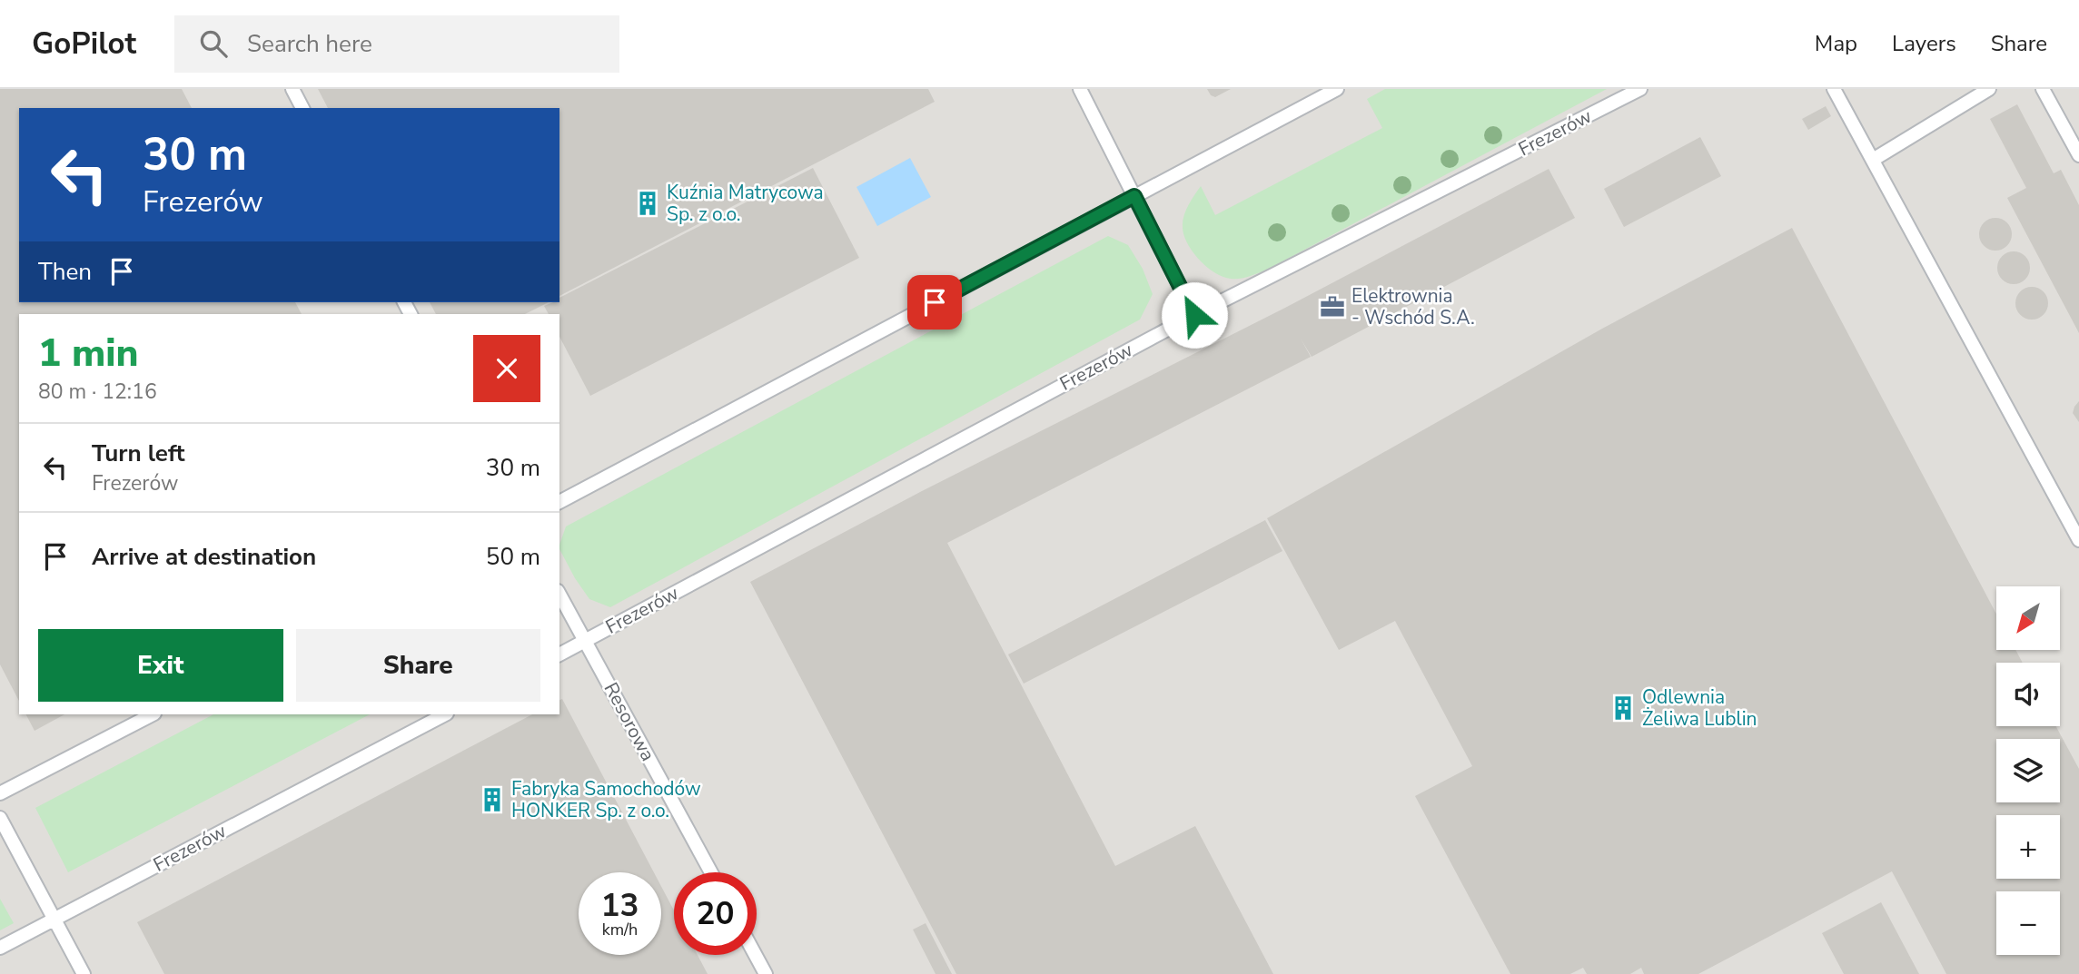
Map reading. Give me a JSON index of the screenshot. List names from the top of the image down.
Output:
{
  "streets": {
    "lane": ["Frezerów", "Resorowa"]
  },
  "crossings": [
    ["Frezerów", "Resorowa"]
  ],
  "places": {
    "building": ["Kuźnia Matrycowa Sp. z o.o.", "Odlewnia Żeliwa Lublin", "Fabryka Samochodów HONKER Sp. z o.o."],
    "office": ["Elektrownia - Wschód S.A."]
  },
  "north": "bottom left",
  "page": {
    "header": "GoPilot",
    "search": "Search here",
    "nav": ["Map", "Layers", "Share"],
    "turn": ["30 m", "Frezerów"],
    "then": "Then",
    "heading": ["1 min", "80 m · 12:16"],
    "list": [
      {
        "name": "Turn left",
        "note": "Frezerów",
        "value": "30 m"
      },
      {
        "name": "Arrive at destination",
        "value": "50 m"
      }
    ],
    "map_buttons": ["+", "−"],
    "buttons": ["Exit", "Share"],
    "speed": "13 km/h",
    "limit": "20"
  }
}
